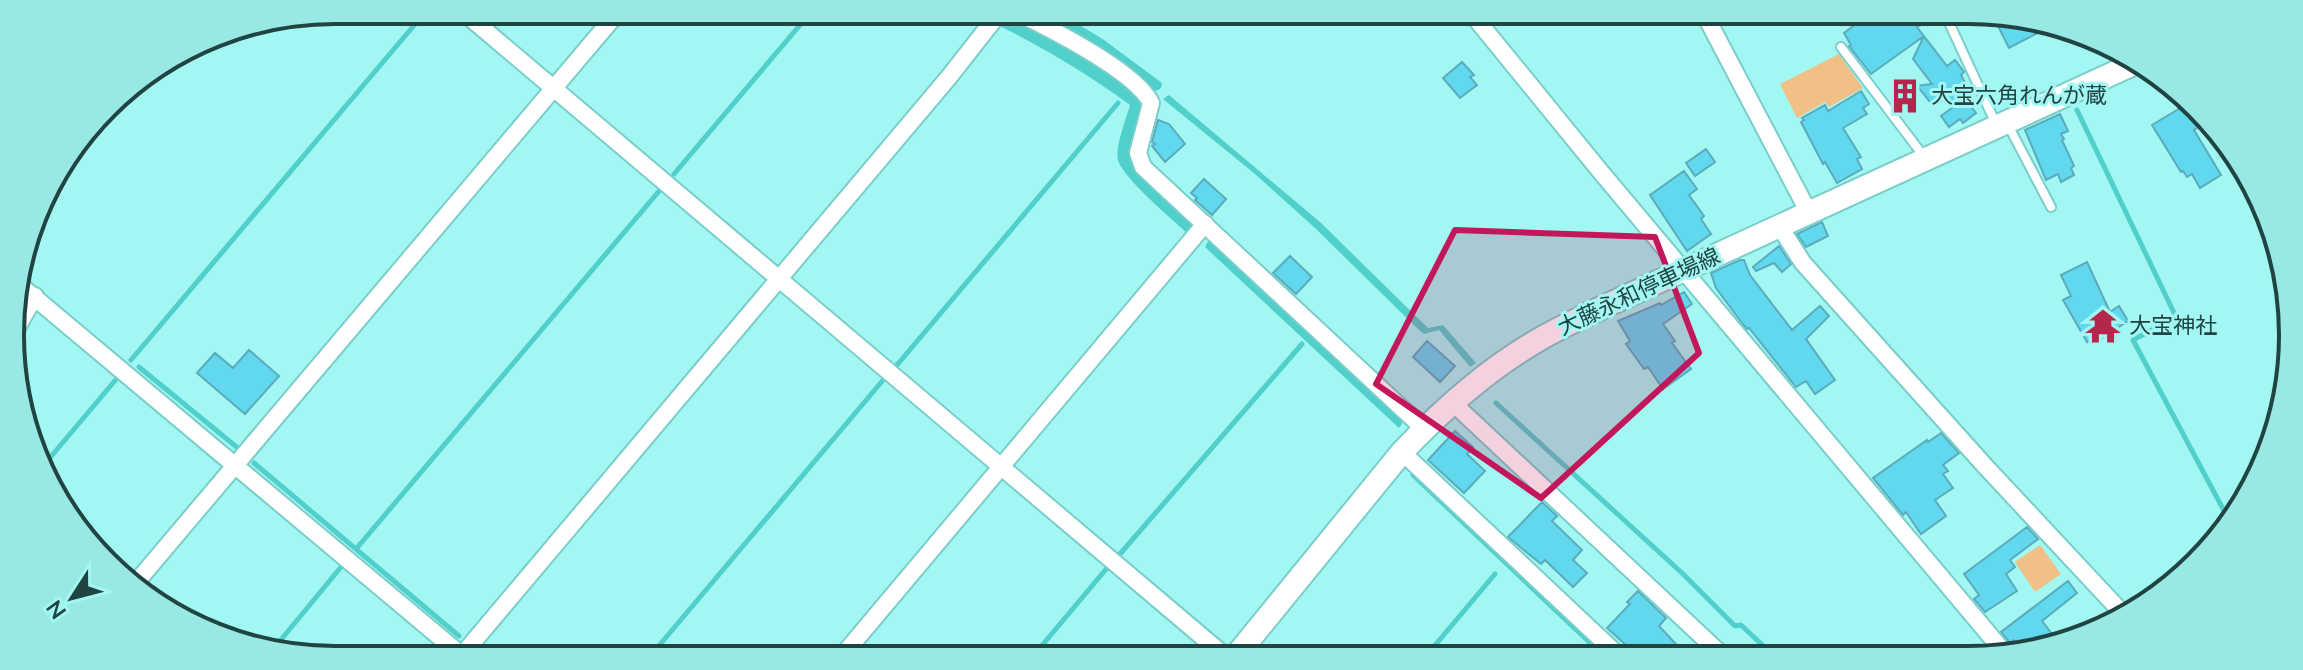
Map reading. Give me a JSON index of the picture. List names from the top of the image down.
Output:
{
  "streets": {
    "main road": ["大藤永和停車場線"]
  },
  "places": {
    "building": ["大宝六角れんが蔵"],
    "temple": ["大宝神社"]
  },
  "north": "bottom left"
}
